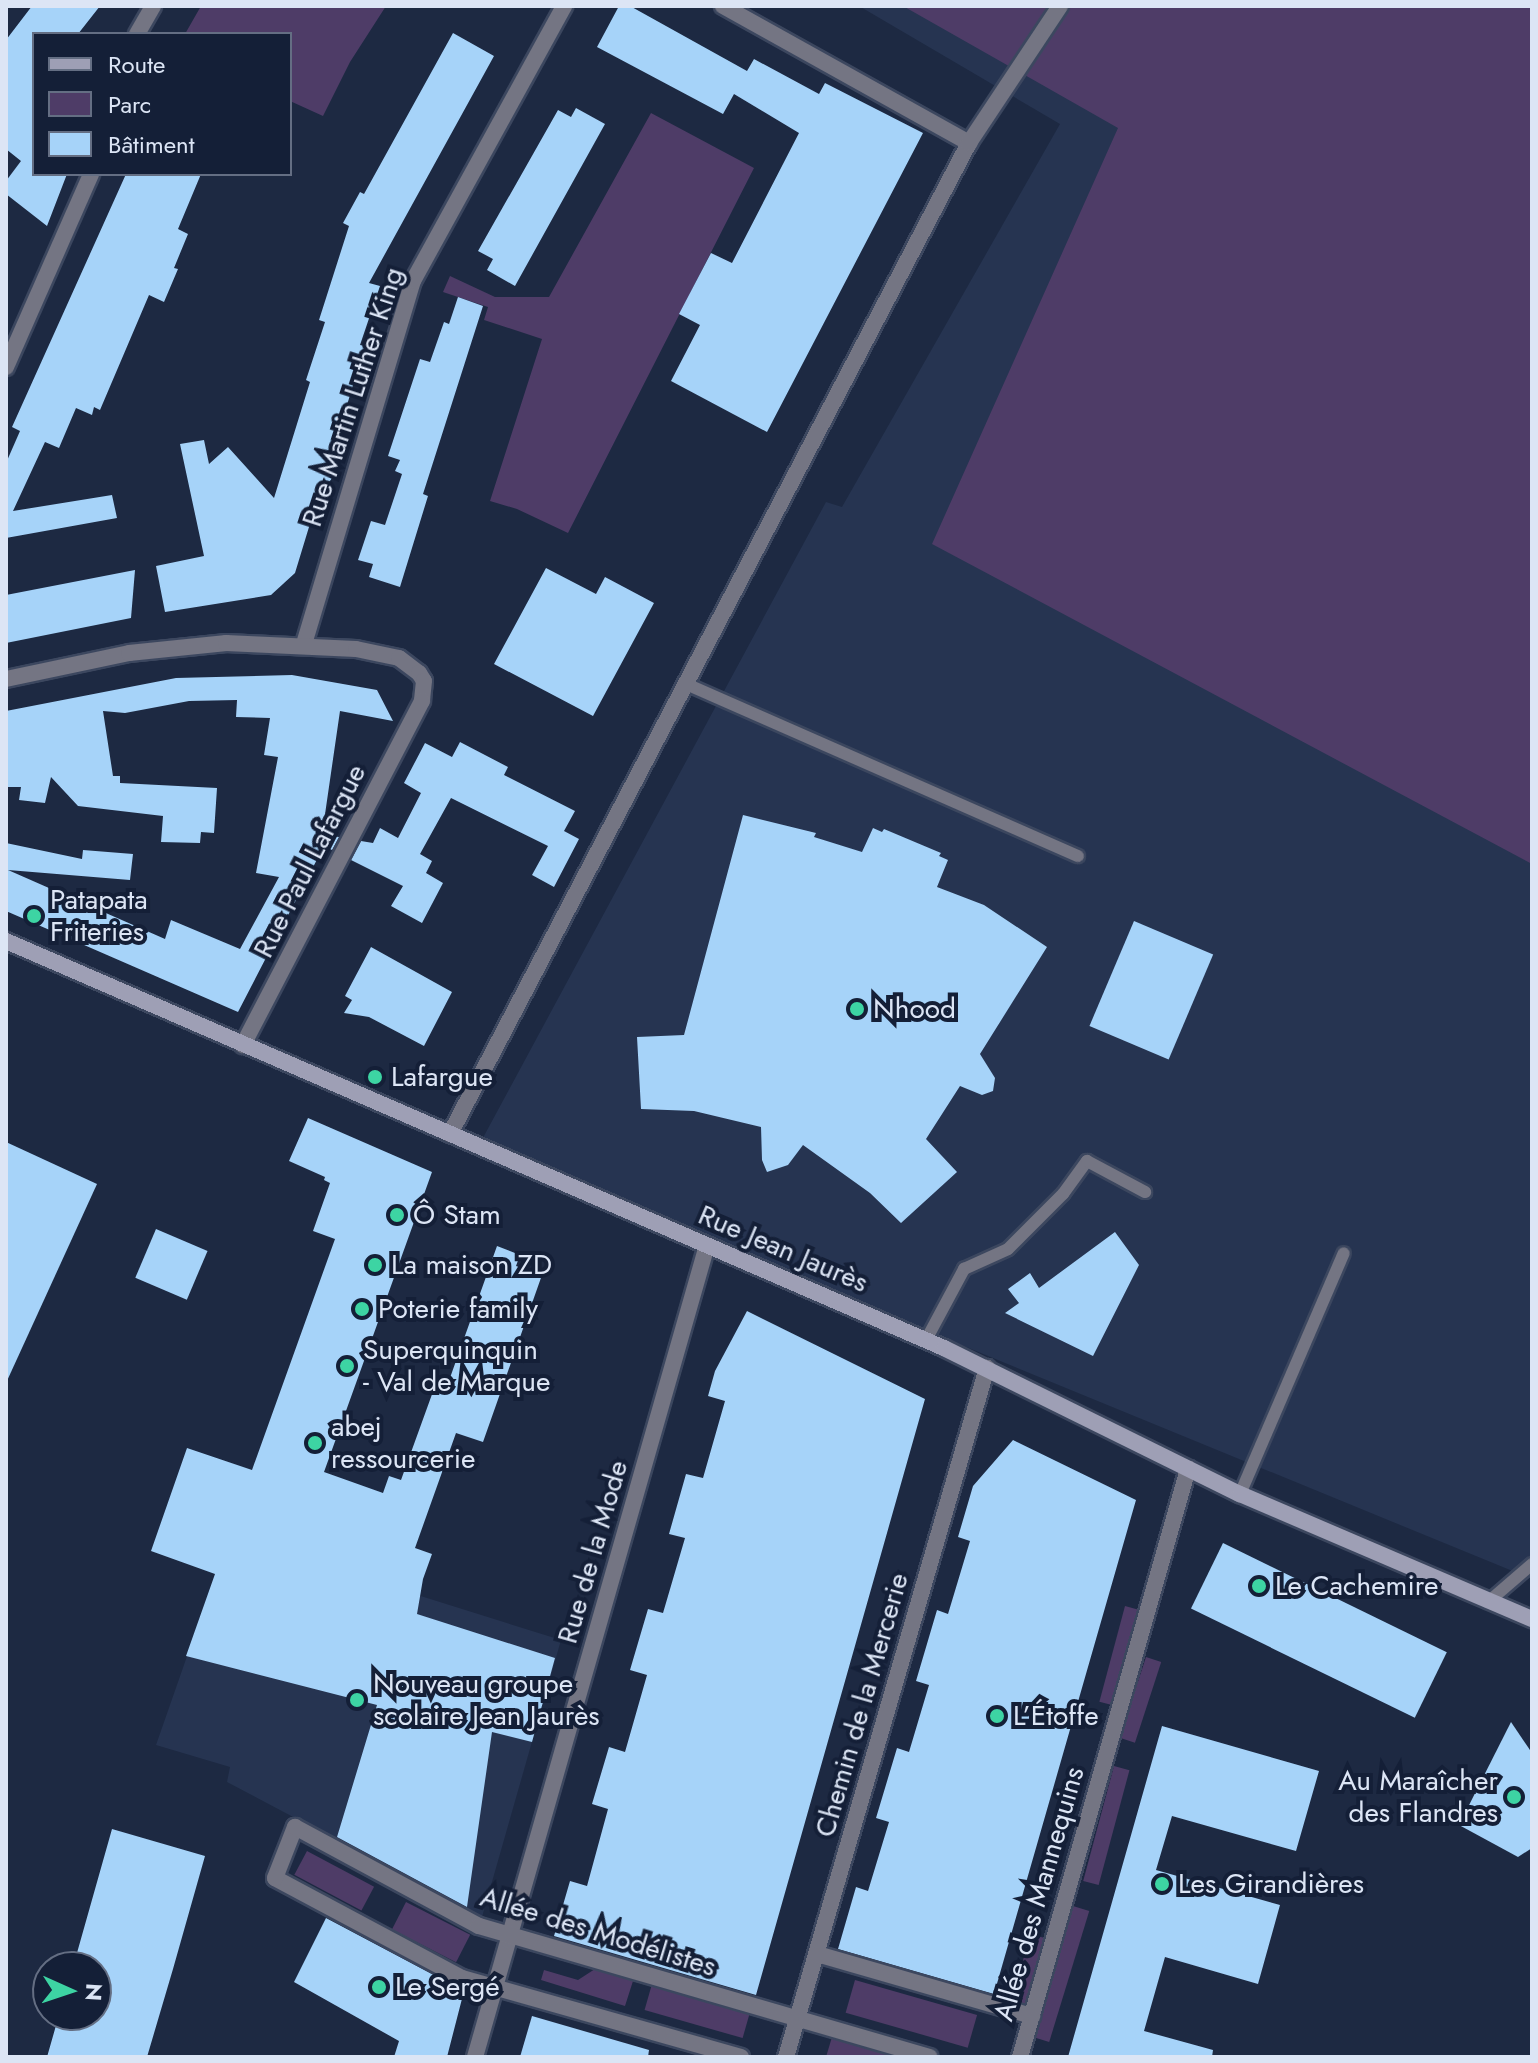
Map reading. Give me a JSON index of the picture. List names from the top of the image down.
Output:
{
  "streets": {
    "main road": ["Rue Jean Jaurès"],
    "street": [
      "Rue Martin Luther King",
      "Rue Paul Lafargue",
      "Rue de la Mode",
      "Chemin de la Mercerie",
      "Allée des Mannequins",
      "Allée des Modélistes"
    ]
  },
  "crossings": [
    ["Rue Martin Luther King", "Rue Paul Lafargue"],
    ["Rue Paul Lafargue", "Rue Jean Jaurès"],
    ["Rue Jean Jaurès", "Rue de la Mode"],
    ["Rue Jean Jaurès", "Chemin de la Mercerie"],
    ["Rue Jean Jaurès", "Allée des Mannequins"],
    ["Rue de la Mode", "Allée des Modélistes"],
    ["Chemin de la Mercerie", "Allée des Modélistes"]
  ],
  "places": [
    "Patapata Friteries",
    "Nhood",
    "Lafargue",
    "Ô Stam",
    "La maison ZD",
    "Poterie family",
    "Superquinquin - Val de Marque",
    "abej ressourcerie",
    "Le Cachemire",
    "Nouveau groupe scolaire Jean Jaurès",
    "L’Étoffe",
    "Au Maraîcher des Flandres",
    "Les Girandières",
    "Le Sergé"
  ],
  "legend": ["Route", "Parc", "Bâtiment"],
  "north": "right"
}
